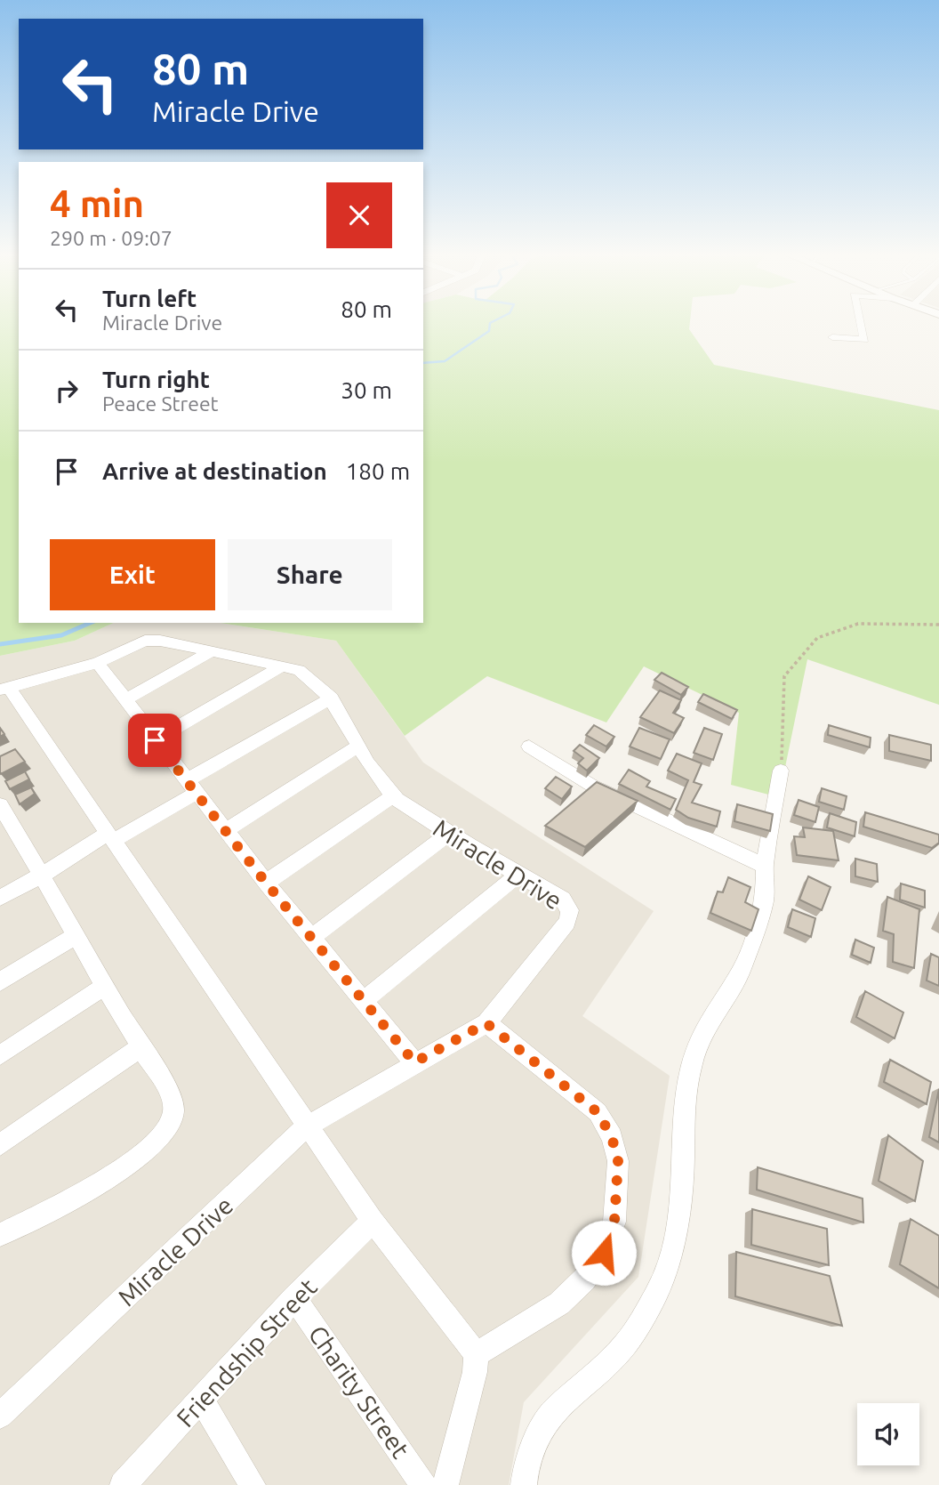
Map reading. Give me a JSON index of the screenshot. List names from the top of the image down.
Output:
{
  "streets": {
    "street": ["Miracle Drive", "Friendship Street", "Charity Street"]
  },
  "crossings": [
    ["Friendship Street", "Charity Street"]
  ],
  "page": {
    "turn": ["80 m", "Miracle Drive"],
    "heading": ["4 min", "290 m · 09:07"],
    "list": [
      {
        "name": "Turn left",
        "note": "Miracle Drive",
        "value": "80 m"
      },
      {
        "name": "Turn right",
        "note": "Peace Street",
        "value": "30 m"
      },
      {
        "name": "Arrive at destination",
        "value": "180 m"
      }
    ],
    "buttons": ["Exit", "Share"]
  }
}
